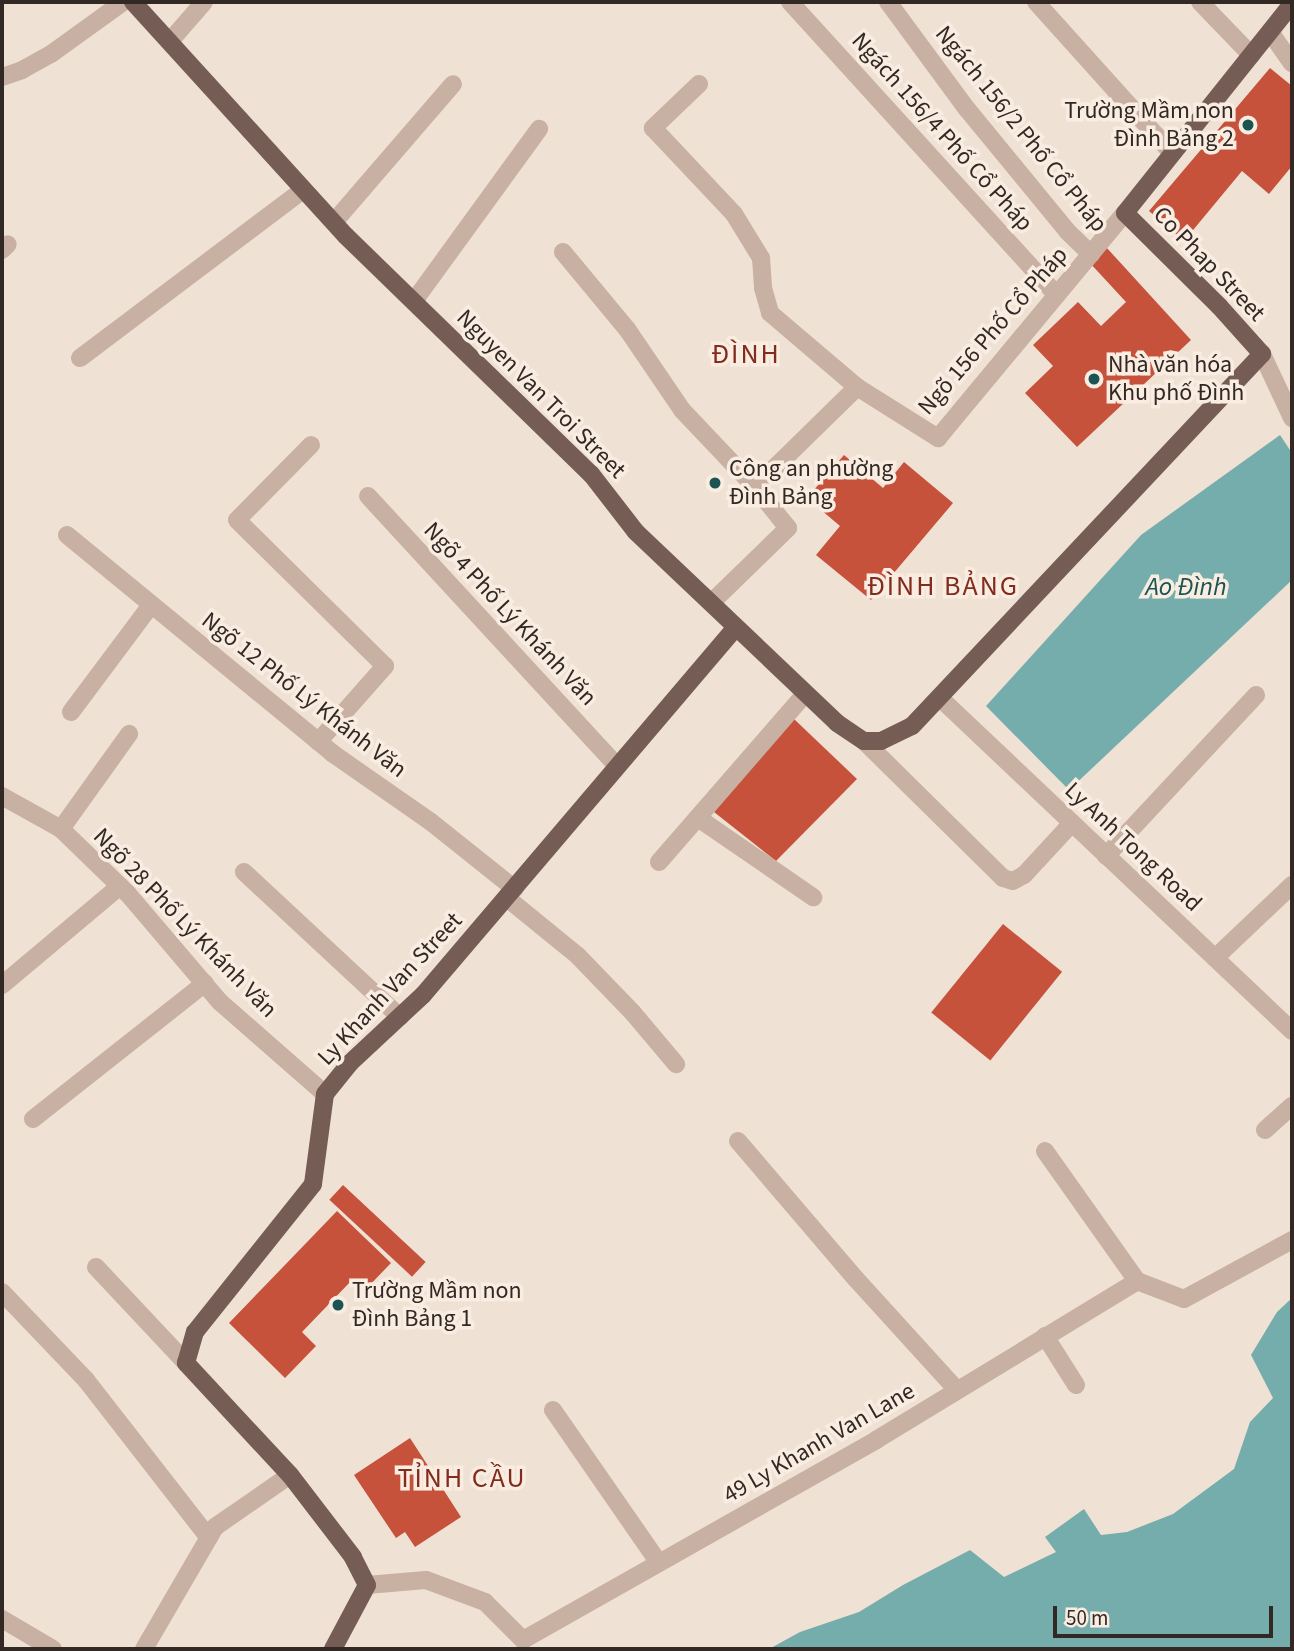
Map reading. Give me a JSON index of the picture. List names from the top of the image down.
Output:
{
  "streets": {
    "main road": ["Co Phap Street", "Nguyen Van Troi Street", "Ly Khanh Van Street"],
    "street": [
      "Ngách 156/2 Phố Cổ Pháp",
      "Ngách 156/4 Phố Cổ Pháp",
      "Ngõ 156 Phố Cổ Pháp",
      "Ngõ 4 Phố Lý Khánh Văn",
      "Ngõ 12 Phố Lý Khánh Văn",
      "Ly Anh Tong Road",
      "Ngõ 28 Phố Lý Khánh Văn",
      "49 Ly Khanh Van Lane"
    ]
  },
  "crossings": [
    ["Ngách 156/2 Phố Cổ Pháp", "Ngõ 156 Phố Cổ Pháp"],
    ["Ngách 156/4 Phố Cổ Pháp", "Ngõ 156 Phố Cổ Pháp"],
    ["Co Phap Street", "Ngõ 156 Phố Cổ Pháp"],
    ["Co Phap Street", "Ly Anh Tong Road"],
    ["Nguyen Van Troi Street", "Ly Khanh Van Street"],
    ["Ngõ 4 Phố Lý Khánh Văn", "Ly Khanh Van Street"],
    ["Ngõ 12 Phố Lý Khánh Văn", "Ly Khanh Van Street"],
    ["Ngõ 28 Phố Lý Khánh Văn", "Ly Khanh Van Street"]
  ],
  "districts": ["ĐÌNH", "ĐÌNH BẢNG", "TỈNH CẦU"],
  "water": ["Ao Đình"],
  "places": [
    "Trường Mầm non Đình Bảng 2",
    "Nhà văn hóa Khu phố Đình",
    "Công an phường Đình Bảng",
    "Trường Mầm non Đình Bảng 1"
  ],
  "scale_bar": "50 m"
}
